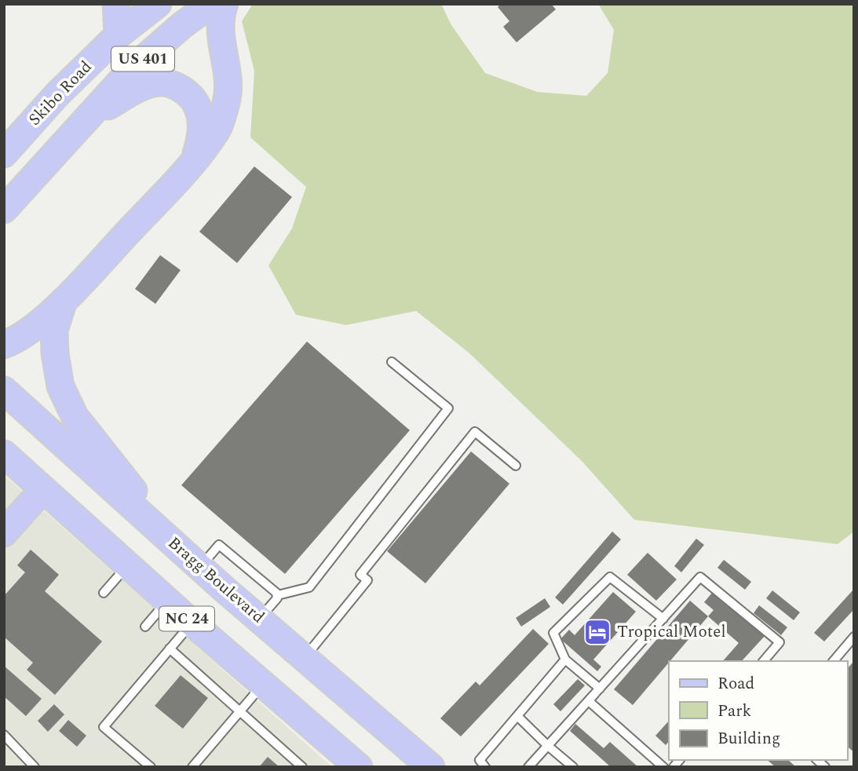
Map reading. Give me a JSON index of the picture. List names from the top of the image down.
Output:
{
  "streets": {
    "main road": [
      "US 401",
      "Skibo Road",
      "Bragg Boulevard",
      "NC 24"
    ]
  },
  "crossings": [
    ["US 401", "Skibo Road"]
  ],
  "places": {
    "hotel": ["Tropical Motel"]
  },
  "legend": ["Road", "Park", "Building"]
}
